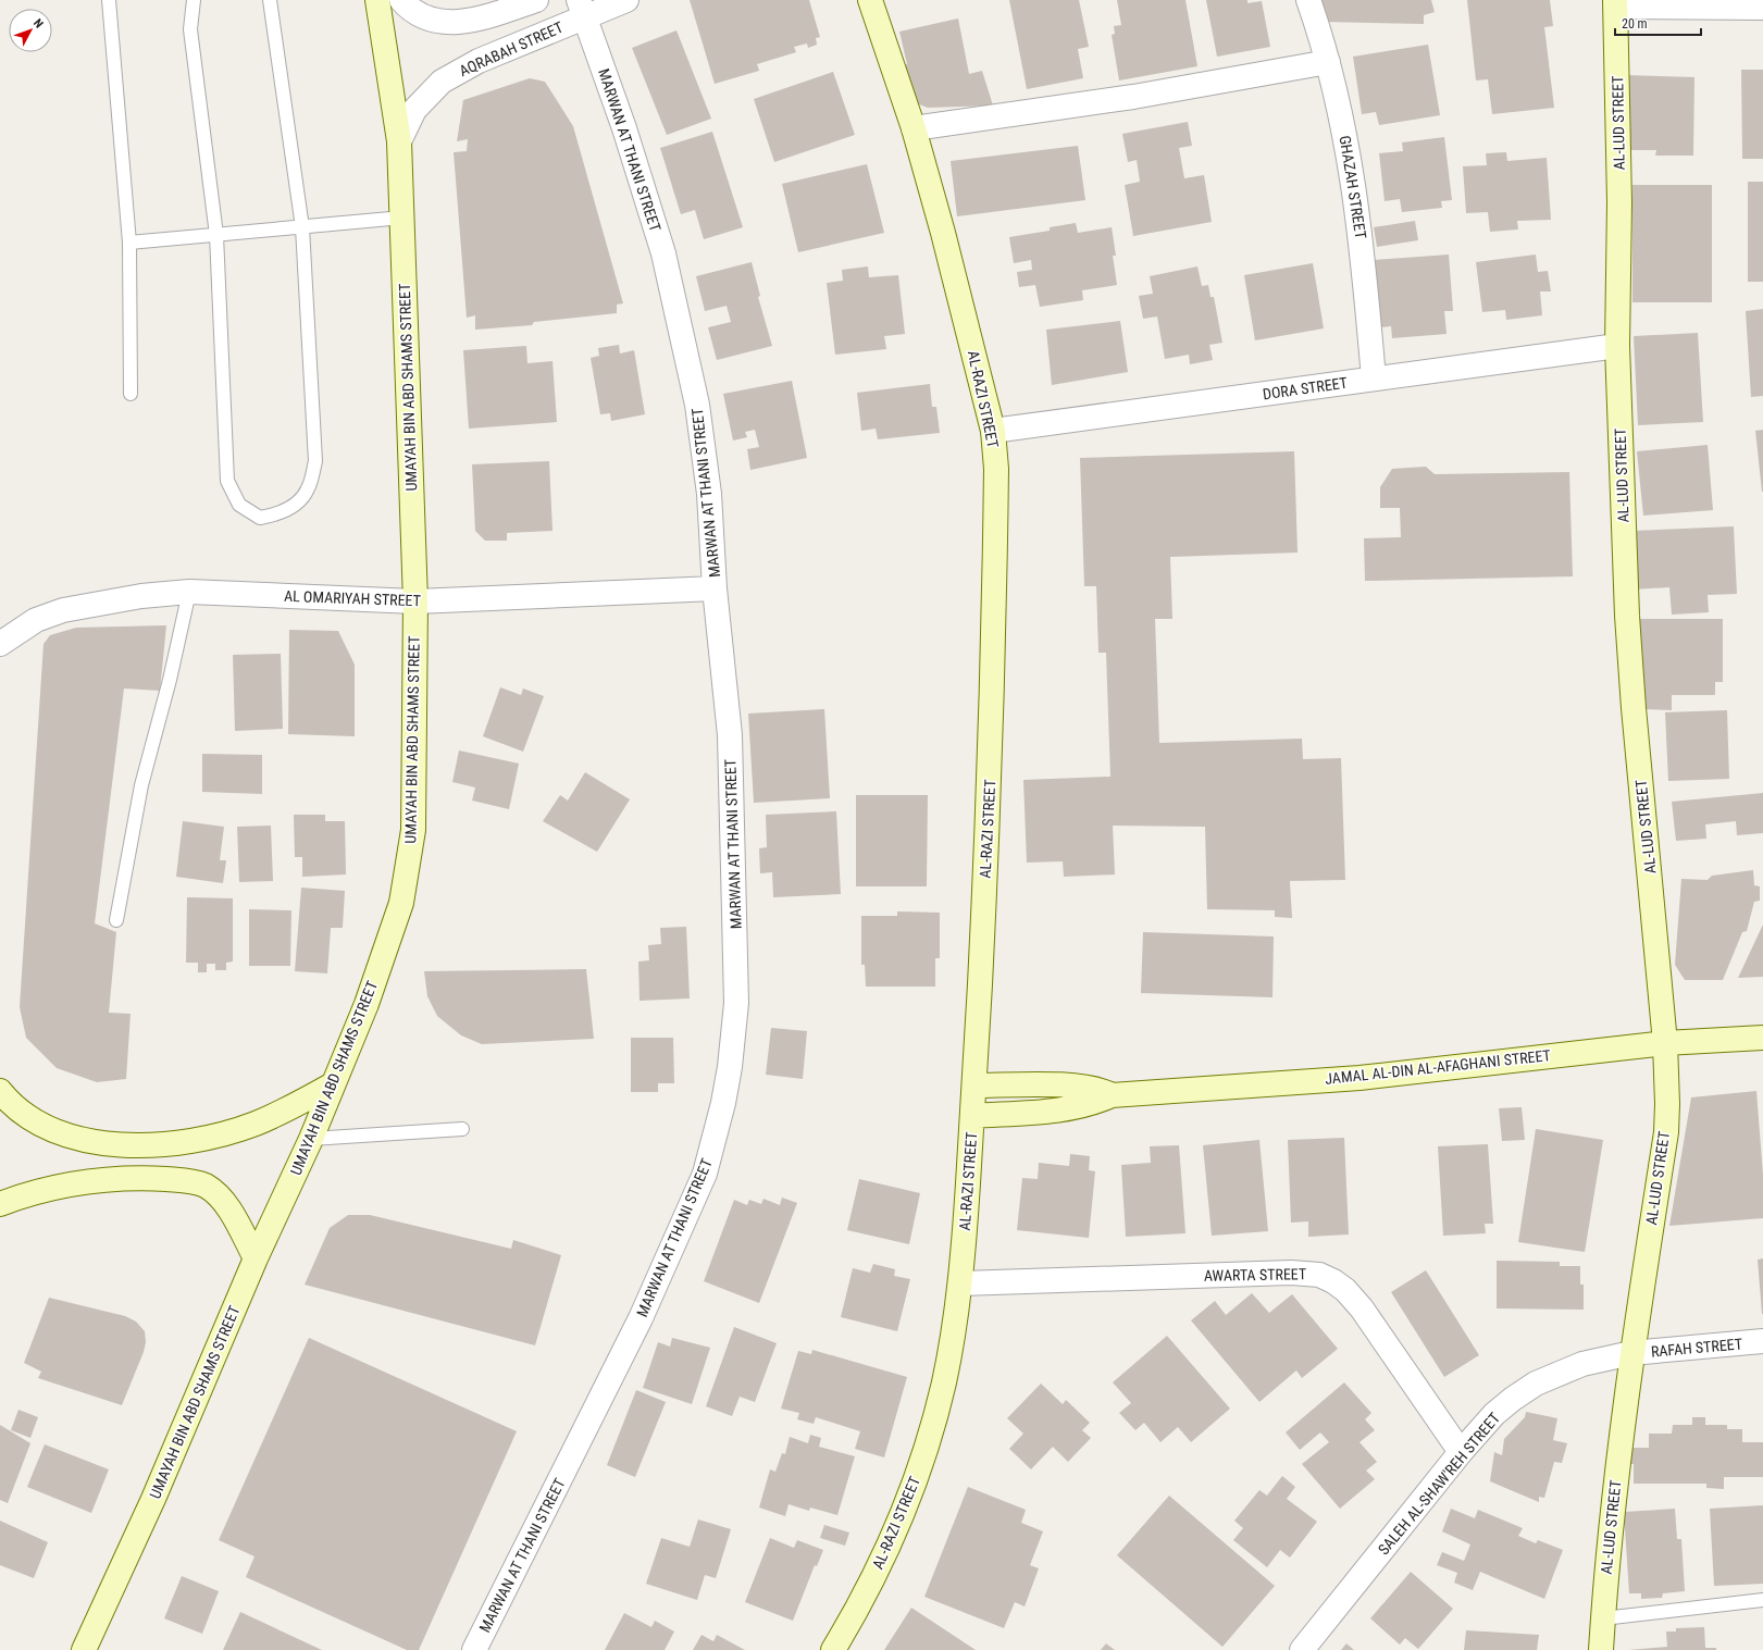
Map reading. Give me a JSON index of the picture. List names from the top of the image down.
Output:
{
  "streets": {
    "street": [
      "AQRABAH STREET",
      "AL-LUD STREET",
      "MARWAN AT THANI STREET",
      "GHAZAH STREET",
      "UMAYAH BIN ABD SHAMS STREET",
      "DORA STREET",
      "AL-RAZI STREET",
      "AL OMARIYAH STREET",
      "JAMAL AL-DIN AL-AFAGHANI STREET",
      "AWARTA STREET",
      "RAFAH STREET",
      "SALEH AL-SHAW'REH STREET"
    ]
  },
  "crossings": [
    ["AQRABAH STREET", "MARWAN AT THANI STREET"],
    ["AQRABAH STREET", "UMAYAH BIN ABD SHAMS STREET"],
    ["AL-LUD STREET", "DORA STREET"],
    ["AL-LUD STREET", "JAMAL AL-DIN AL-AFAGHANI STREET"],
    ["AL-LUD STREET", "RAFAH STREET"],
    ["AL-LUD STREET", "SALEH AL-SHAW'REH STREET"],
    ["MARWAN AT THANI STREET", "AL OMARIYAH STREET"],
    ["GHAZAH STREET", "DORA STREET"],
    ["UMAYAH BIN ABD SHAMS STREET", "AL OMARIYAH STREET"],
    ["DORA STREET", "AL-RAZI STREET"],
    ["AL-RAZI STREET", "JAMAL AL-DIN AL-AFAGHANI STREET"],
    ["AL-RAZI STREET", "AWARTA STREET"],
    ["AWARTA STREET", "SALEH AL-SHAW'REH STREET"],
    ["RAFAH STREET", "SALEH AL-SHAW'REH STREET"]
  ],
  "scale_bar": "20 m",
  "north": "top right"
}
